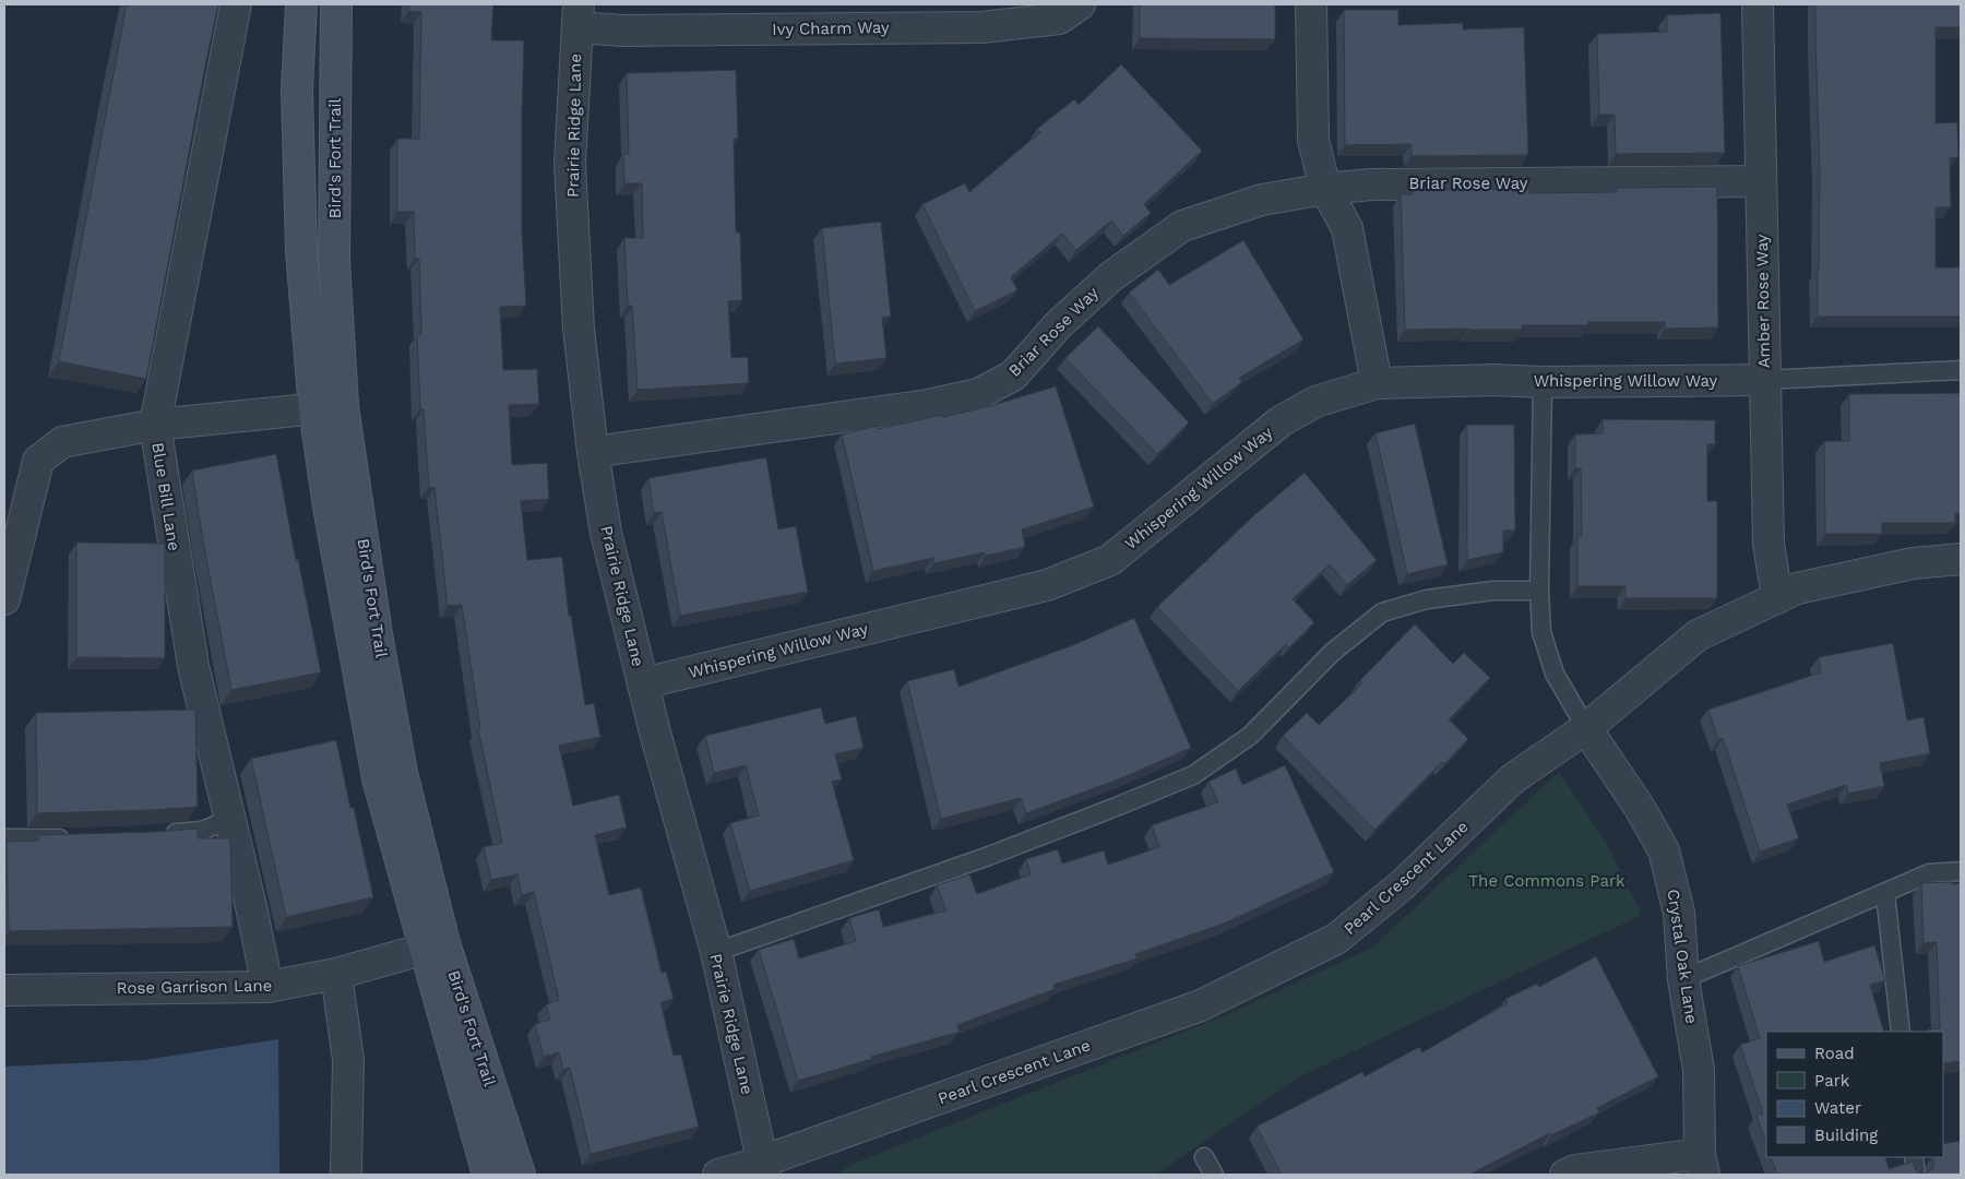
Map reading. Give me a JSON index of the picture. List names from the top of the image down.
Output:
{
  "streets": {
    "street": [
      "Ivy Charm Way",
      "Prairie Ridge Lane",
      "Bird's Fort Trail",
      "Briar Rose Way",
      "Amber Rose Way",
      "Whispering Willow Way",
      "Blue Bill Lane",
      "Pearl Crescent Lane",
      "Crystal Oak Lane",
      "Rose Garrison Lane"
    ]
  },
  "crossings": [
    ["Ivy Charm Way", "Prairie Ridge Lane"],
    ["Prairie Ridge Lane", "Briar Rose Way"],
    ["Prairie Ridge Lane", "Whispering Willow Way"],
    ["Prairie Ridge Lane", "Pearl Crescent Lane"],
    ["Bird's Fort Trail", "Rose Garrison Lane"],
    ["Briar Rose Way", "Amber Rose Way"],
    ["Amber Rose Way", "Whispering Willow Way"],
    ["Amber Rose Way", "Pearl Crescent Lane"],
    ["Blue Bill Lane", "Rose Garrison Lane"],
    ["Pearl Crescent Lane", "Crystal Oak Lane"]
  ],
  "parks": ["The Commons Park"],
  "legend": [
    "Road",
    "Park",
    "Water",
    "Building"
  ]
}
